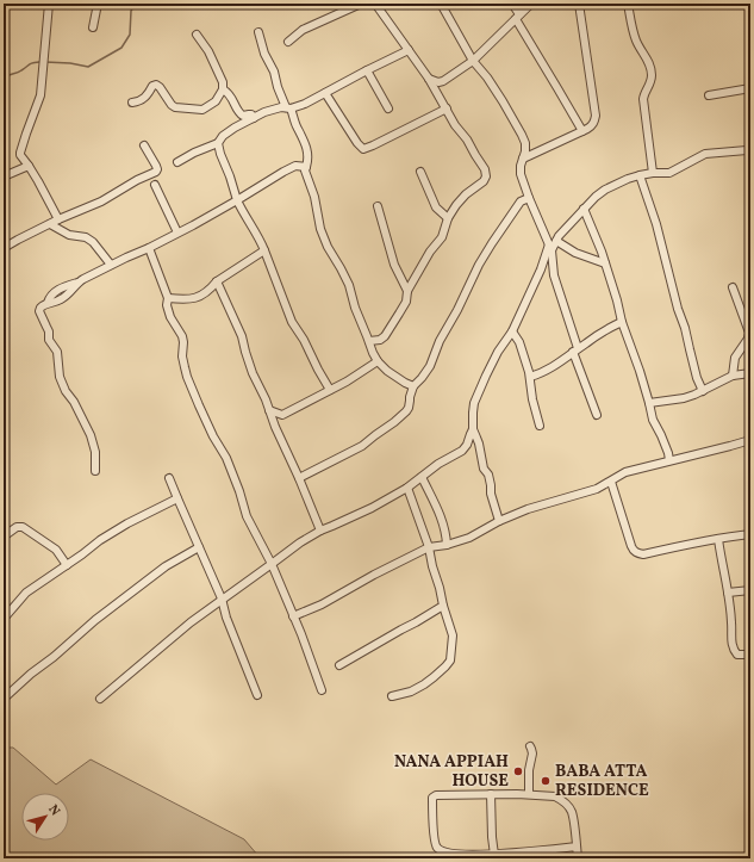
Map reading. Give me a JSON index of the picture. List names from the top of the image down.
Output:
{
  "places": ["NANA APPIAH HOUSE", "BABA ATTA RESIDENCE"],
  "north": "top right"
}
